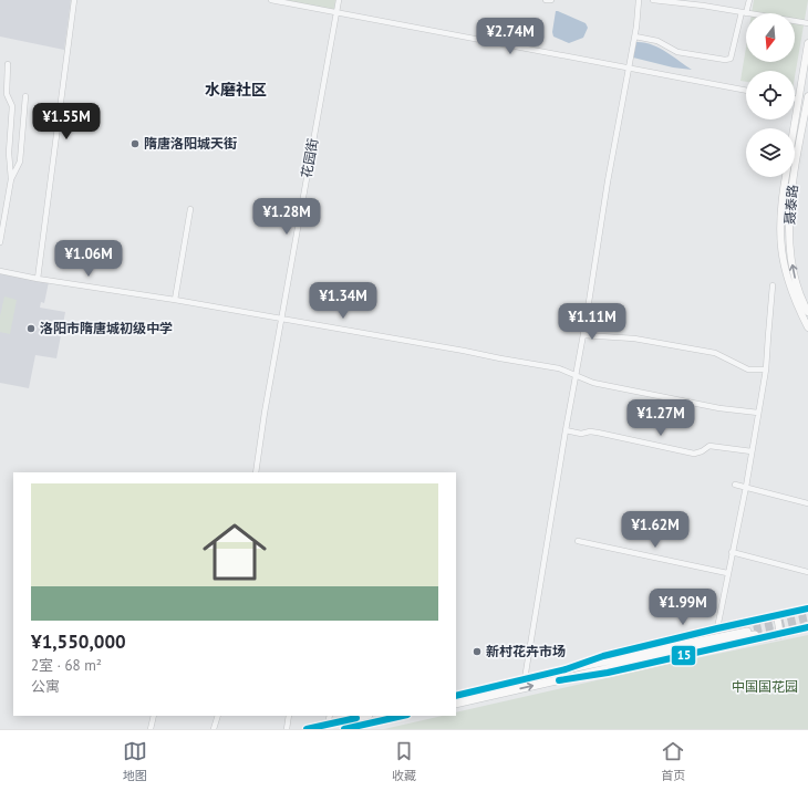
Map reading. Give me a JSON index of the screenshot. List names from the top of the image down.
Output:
{
  "streets": {
    "main road": ["聂泰路"],
    "street": ["花园街"]
  },
  "districts": ["水磨社区"],
  "parks": ["中国国花园"],
  "places": ["隋唐洛阳城天街", "洛阳市隋唐城初级中学", "新村花卉市场"],
  "lines": ["transit line 15"],
  "north": "bottom",
  "page": {
    "price": [
      "¥2.74M",
      "¥1.55M",
      "¥1.28M",
      "¥1.06M",
      "¥1.34M",
      "¥1.11M",
      "¥1.27M",
      "¥1.62M",
      "¥1.99M"
    ],
    "list": [
      {
        "name": "¥1,550,000",
        "note": "2室 · 68 m² · 公寓"
      }
    ],
    "tabs": ["地图", "收藏", "首页"]
  }
}
